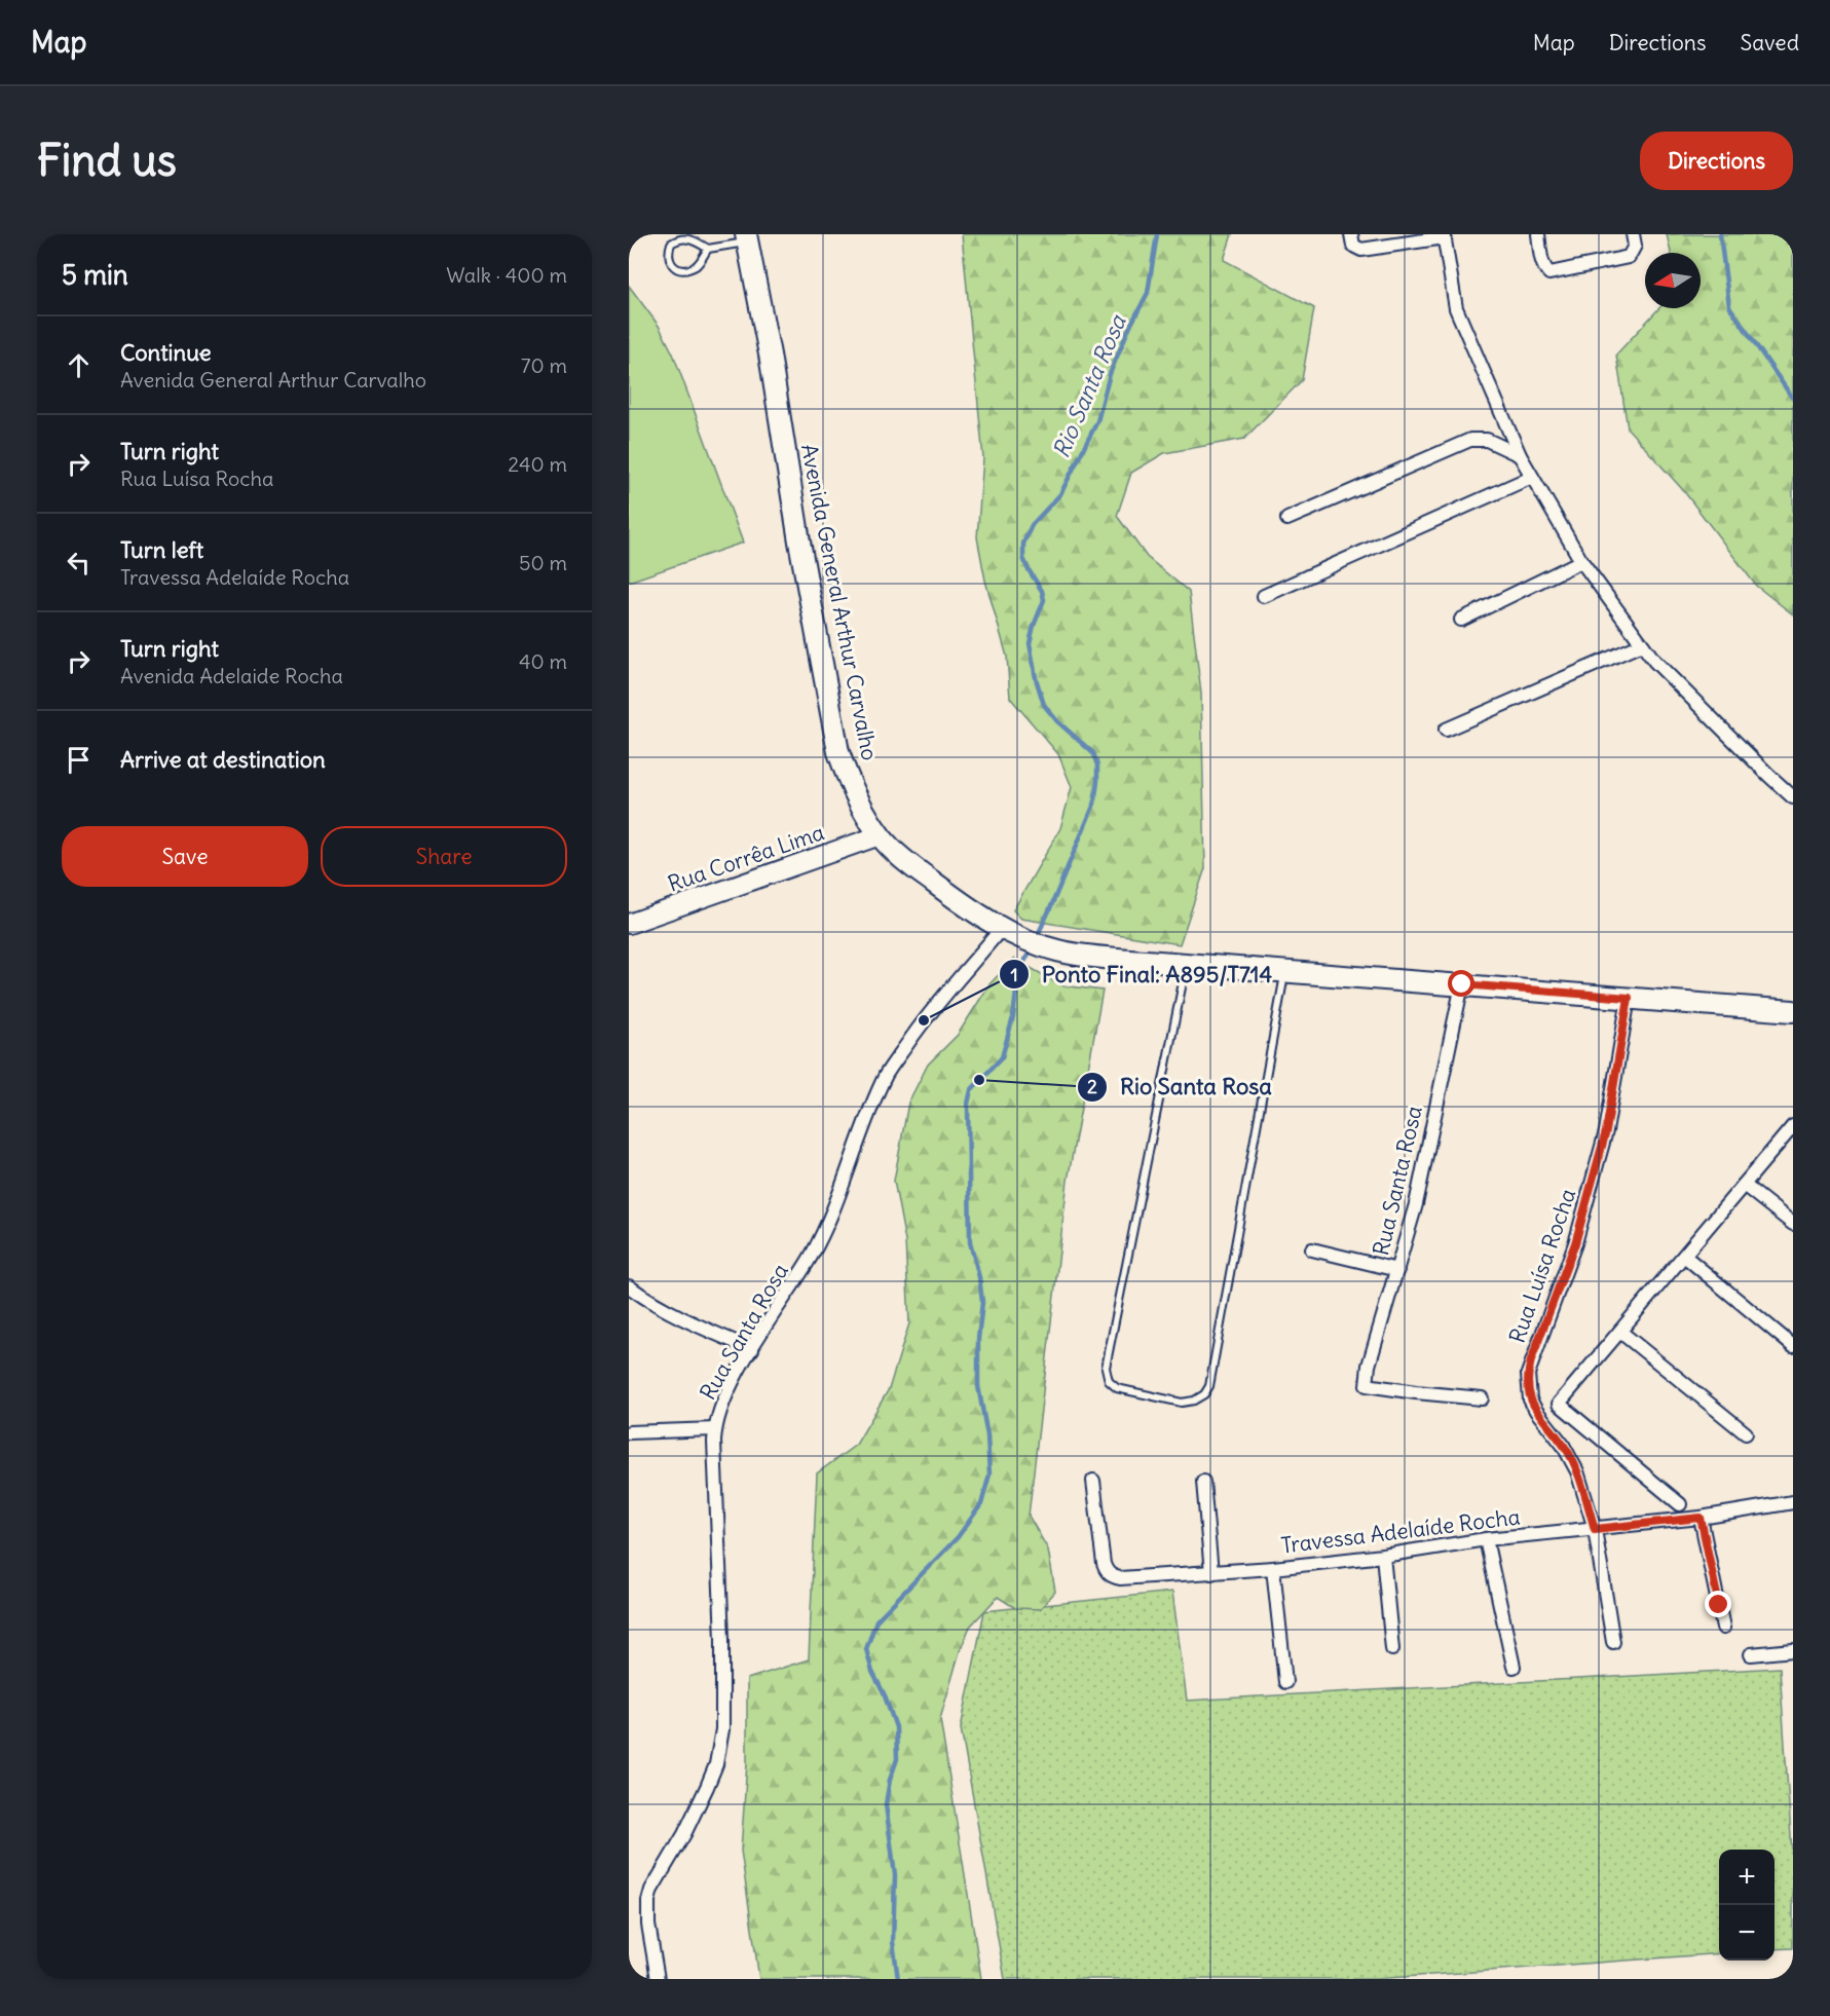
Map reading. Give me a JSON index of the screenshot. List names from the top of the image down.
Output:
{
  "streets": {
    "main road": ["Avenida General Arthur Carvalho"],
    "street": [
      "Rua Corrêa Lima",
      "Rua Santa Rosa",
      "Rua Luísa Rocha",
      "Travessa Adelaíde Rocha"
    ]
  },
  "crossings": [
    ["Avenida General Arthur Carvalho", "Rua Corrêa Lima"],
    ["Avenida General Arthur Carvalho", "Rua Santa Rosa"],
    ["Avenida General Arthur Carvalho", "Rua Luísa Rocha"],
    ["Rua Luísa Rocha", "Travessa Adelaíde Rocha"]
  ],
  "water": ["Rio Santa Rosa"],
  "places": ["Ponto Final: A895/T714", "Rio Santa Rosa"],
  "north": "left",
  "page": {
    "header": "Map",
    "nav": ["Map", "Directions", "Saved"],
    "buttons": [
      "Directions",
      ["Save", "Share"]
    ],
    "title": "Find us",
    "heading": ["5 min", "Walk · 400 m"],
    "list": [
      ["Continue", "Avenida General Arthur Carvalho", "70 m"],
      ["Turn right", "Rua Luísa Rocha", "240 m"],
      ["Turn left", "Travessa Adelaíde Rocha", "50 m"],
      ["Turn right", "Avenida Adelaide Rocha", "40 m"],
      "Arrive at destination"
    ],
    "map_buttons": ["+", "−"]
  }
}
